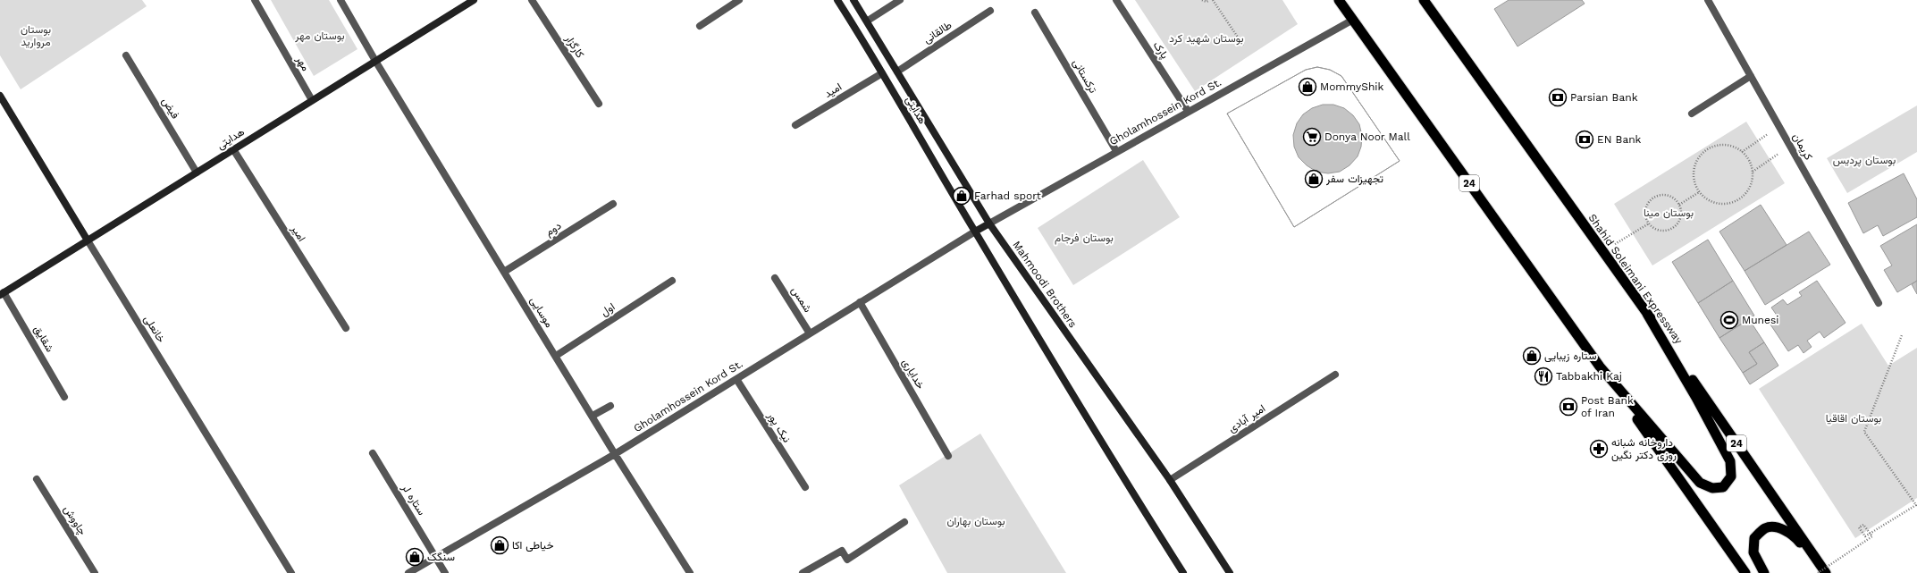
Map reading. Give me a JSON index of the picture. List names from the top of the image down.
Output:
{
  "streets": {
    "highway": ["24", "Shahid Soleimani Expressway"],
    "main road": ["هدایتی", "Mahmoodi Brothers", "خانعلی"],
    "street": [
      "طالقانی",
      "کارگزار",
      "پارک",
      "مهر",
      "ترکستانی",
      "امید",
      "فیض",
      "Gholamhossein Kord St.",
      "کریمان",
      "دوم",
      "امیر",
      "شمس",
      "اول",
      "موسایی",
      "شقایق",
      "خدایاری",
      "امیر آبادی",
      "نیک پور",
      "ستاره لر",
      "چاووش"
    ]
  },
  "crossings": [
    ["طالقانی", "Mahmoodi Brothers"],
    ["پارک", "Gholamhossein Kord St."],
    ["مهر", "هدایتی"],
    ["ترکستانی", "Gholamhossein Kord St."],
    ["امید", "هدایتی"],
    ["فیض", "هدایتی"],
    ["هدایتی", "Gholamhossein Kord St."],
    ["هدایتی", "امیر"],
    ["هدایتی", "موسایی"],
    ["هدایتی", "خانعلی"],
    ["هدایتی", "شقایق"],
    ["Gholamhossein Kord St.", "24"],
    ["Gholamhossein Kord St.", "Mahmoodi Brothers"],
    ["Gholamhossein Kord St.", "شمس"],
    ["Gholamhossein Kord St.", "موسایی"],
    ["Gholamhossein Kord St.", "خدایاری"],
    ["Gholamhossein Kord St.", "نیک پور"],
    ["Gholamhossein Kord St.", "ستاره لر"],
    ["دوم", "موسایی"],
    ["Mahmoodi Brothers", "امیر آبادی"],
    ["اول", "موسایی"]
  ],
  "parks": [
    "بوستان مروارید",
    "بوستان مهر",
    "بوستان شهید کرد",
    "بوستان پردیس",
    "بوستان مینا",
    "بوستان فرجام",
    "بوستان اقاقیا",
    "بوستان بهاران"
  ],
  "places": {
    "shop": [
      "MommyShik",
      "تجهیزات سفر",
      "Farhad sport",
      "ستاره زیبایی",
      "خیاطی اکا",
      "سنگک"
    ],
    "bank": ["Parsian Bank", "EN Bank", "Post Bank of Iran"],
    "supermarket": ["Donya Noor Mall"],
    "sports": ["Munesi"],
    "restaurant": ["Tabbakhi Kaj"],
    "pharmacy": ["داروخانه شبانه روزی دکتر نگین"]
  }
}
